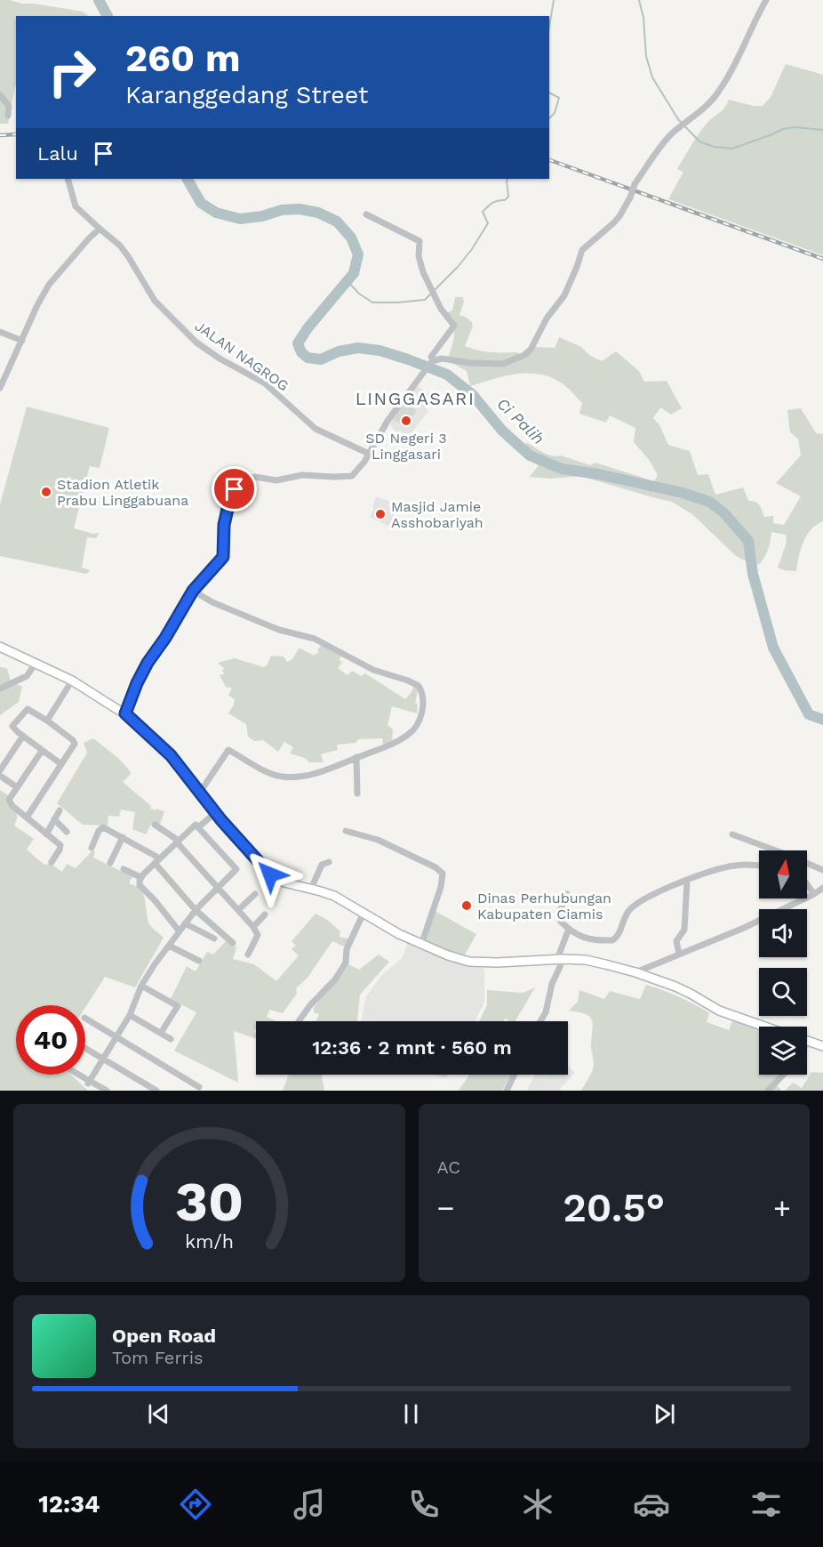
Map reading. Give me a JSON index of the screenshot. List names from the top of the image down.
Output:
{
  "streets": {
    "street": ["JALAN NAGROG"]
  },
  "districts": ["LINGGASARI"],
  "water": ["Ci Palih"],
  "places": [
    "SD Negeri 3 Linggasari",
    "Stadion Atletik Prabu Linggabuana",
    "Masjid Jamie Asshobariyah",
    "Dinas Perhubungan Kabupaten Ciamis"
  ],
  "north": "top",
  "page": {
    "turn": ["260 m", "Karanggedang Street"],
    "then": "Lalu",
    "limit": "40",
    "trip": "12:36 · 2 mnt · 560 m",
    "tile": "AC",
    "heat": ["−", "20.5°", "+"],
    "song": ["Open Road", "Tom Ferris"],
    "tabs": "12:34",
    "gauge": ["30", "km/h"]
  }
}
